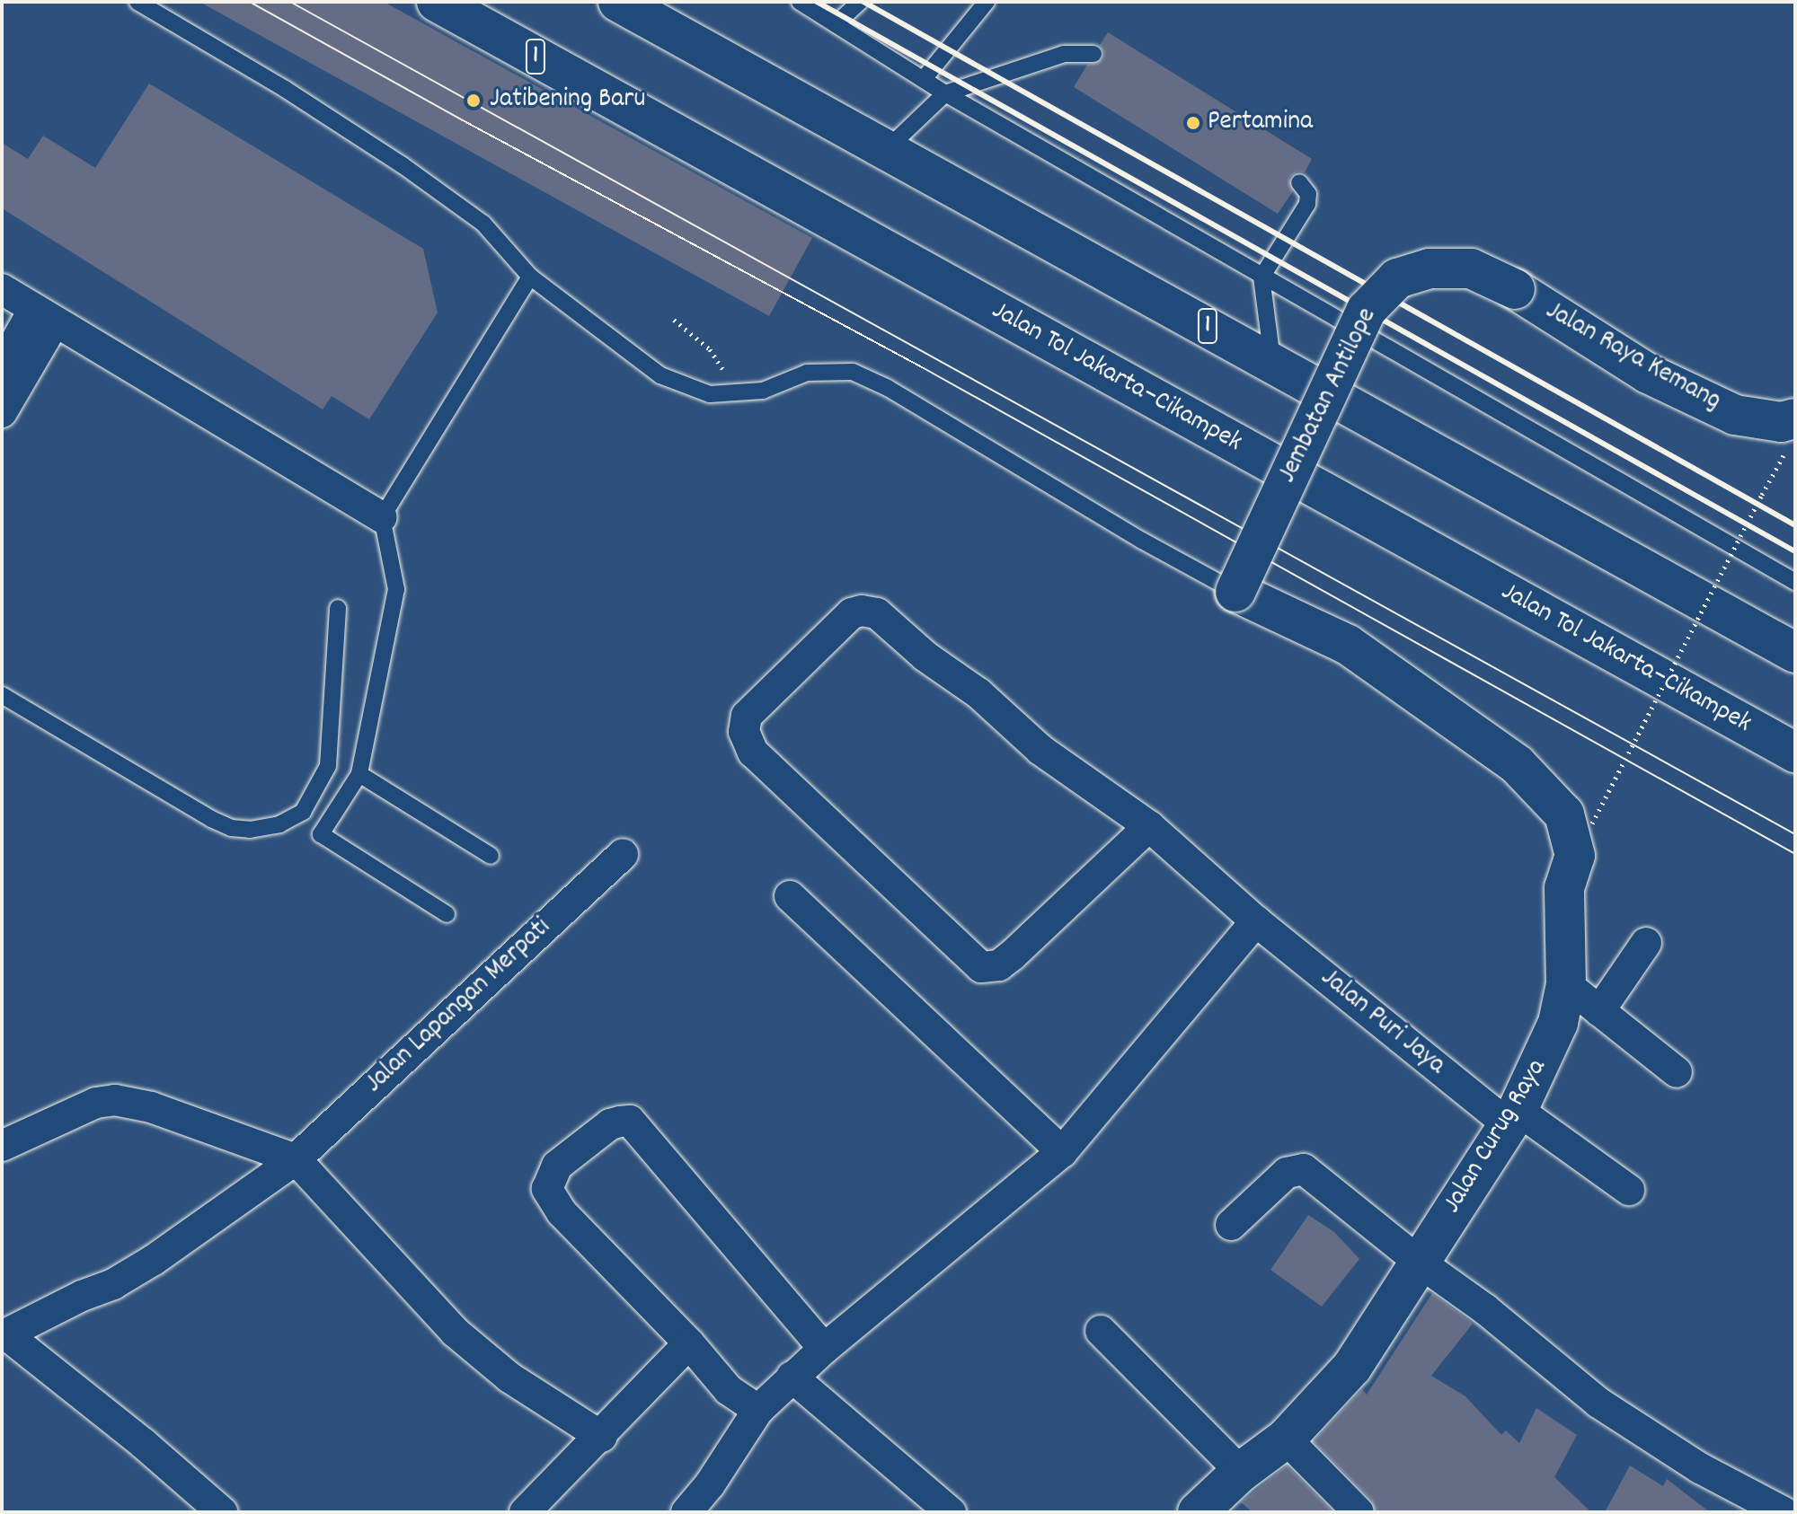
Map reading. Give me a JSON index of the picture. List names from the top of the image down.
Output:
{
  "streets": {
    "main road": [
      "1",
      "Jalan Raya Kemang",
      "Jalan Tol Jakarta–Cikampek",
      "Jembatan Antilope",
      "Jalan Curug Raya"
    ],
    "street": ["Jalan Lapangan Merpati", "Jalan Puri Jaya"]
  },
  "crossings": [
    ["Jalan Raya Kemang", "Jembatan Antilope"],
    ["Jembatan Antilope", "Jalan Curug Raya"],
    ["Jalan Puri Jaya", "Jalan Curug Raya"]
  ],
  "places": ["Jatibening Baru", "Pertamina"]
}
